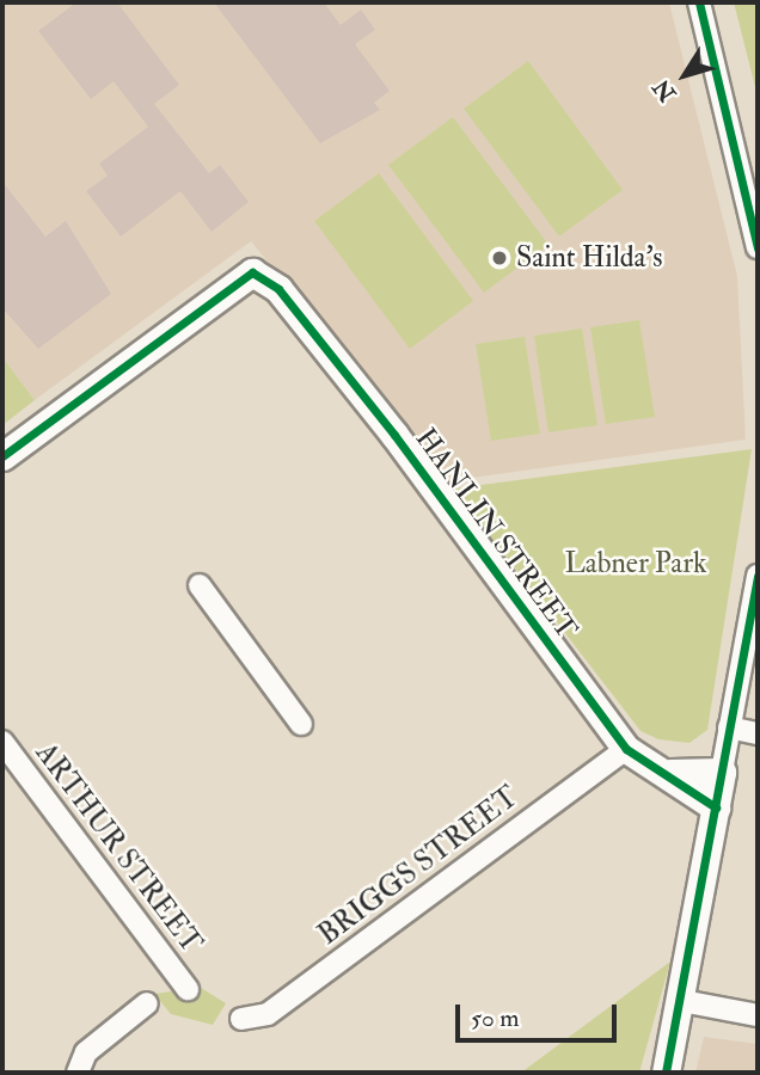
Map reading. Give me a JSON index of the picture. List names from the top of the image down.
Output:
{
  "streets": {
    "street": ["HANLIN STREET", "ARTHUR STREET", "BRIGGS STREET"]
  },
  "crossings": [
    ["HANLIN STREET", "BRIGGS STREET"]
  ],
  "parks": ["Labner Park"],
  "places": ["Saint Hilda's"],
  "scale_bar": "50 m",
  "north": "bottom left"
}
